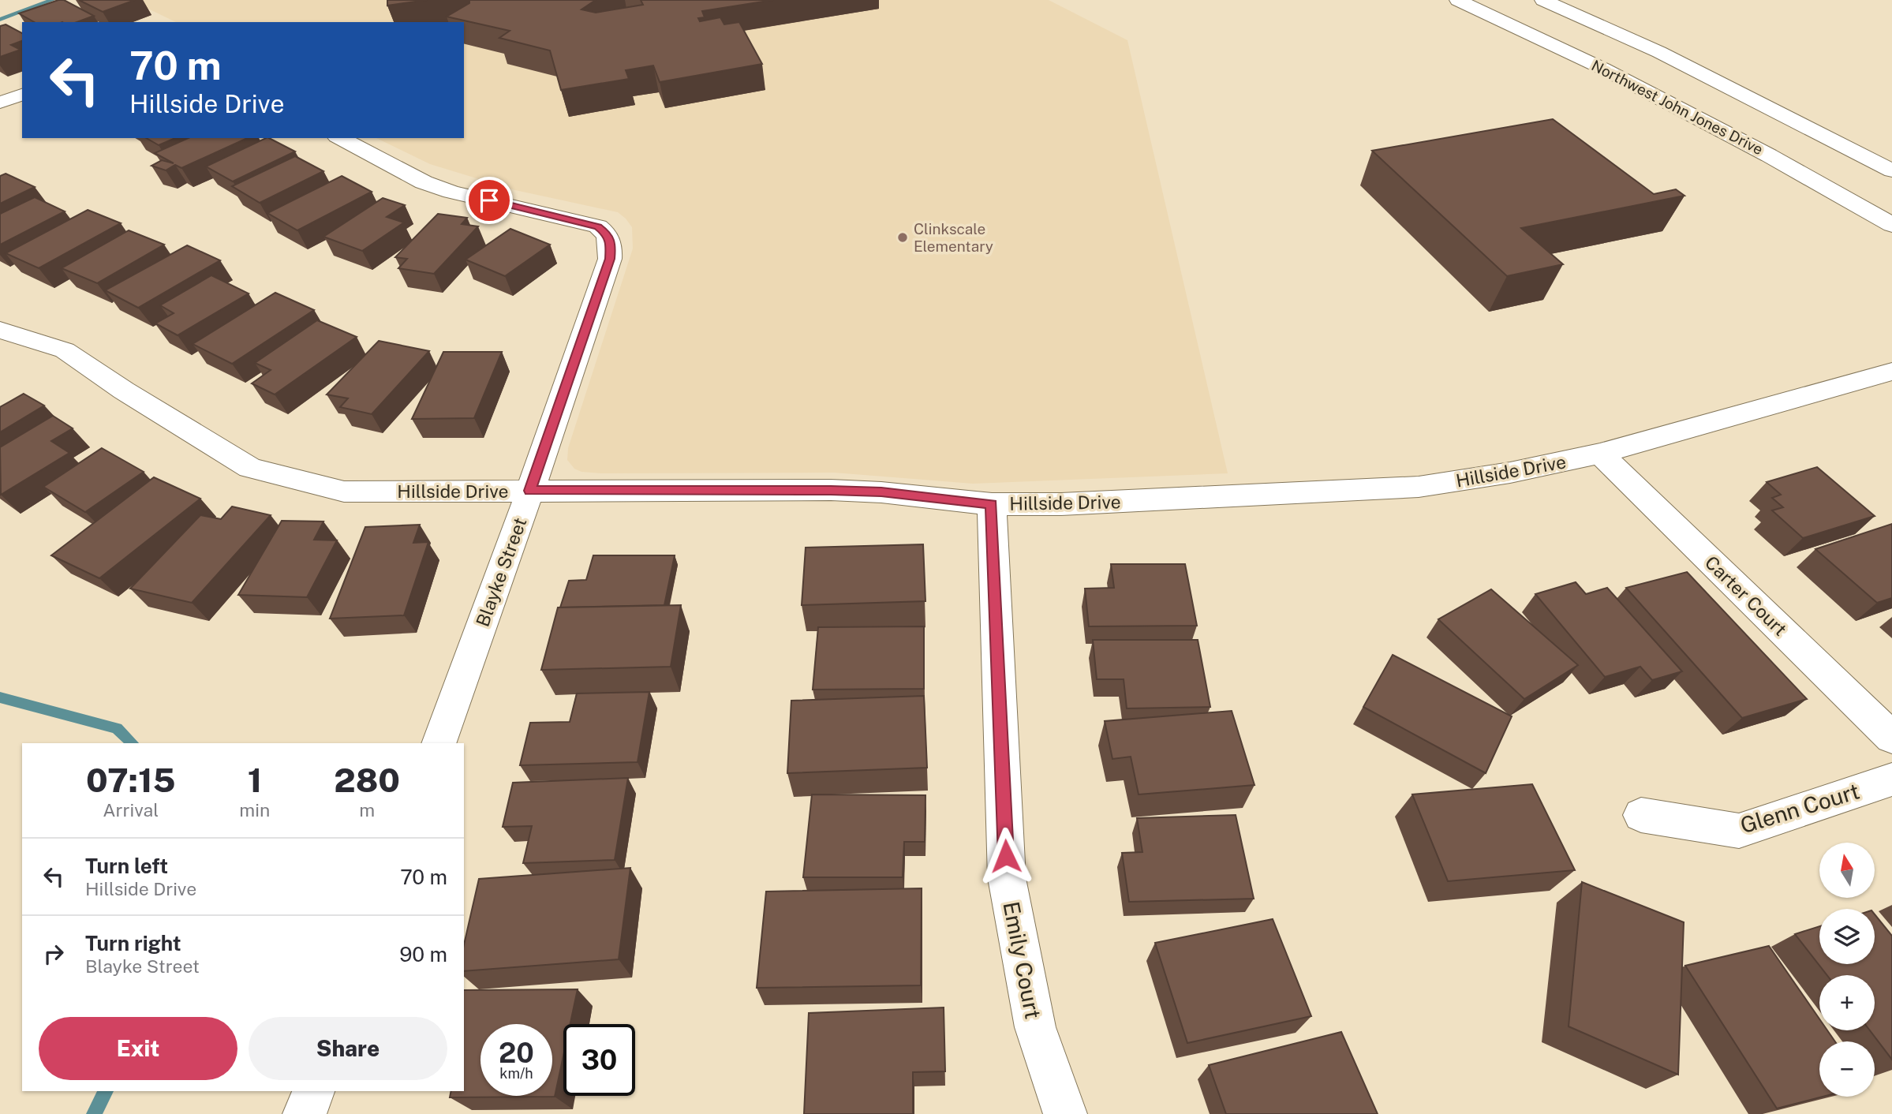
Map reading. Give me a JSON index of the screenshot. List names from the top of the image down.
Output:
{
  "streets": {
    "street": [
      "Northwest John Jones Drive",
      "Hillside Drive",
      "Blayke Street",
      "Carter Court",
      "Glenn Court",
      "Emily Court"
    ]
  },
  "crossings": [
    ["Hillside Drive", "Blayke Street"],
    ["Hillside Drive", "Carter Court"],
    ["Hillside Drive", "Emily Court"]
  ],
  "places": ["Clinkscale Elementary"],
  "north": "top",
  "page": {
    "turn": ["70 m", "Hillside Drive"],
    "eta": [
      "07:15",
      "Arrival",
      "1",
      "min",
      "280",
      "m"
    ],
    "list": [
      {
        "name": "Turn left",
        "note": "Hillside Drive",
        "value": "70 m"
      },
      {
        "name": "Turn right",
        "note": "Blayke Street",
        "value": "90 m"
      }
    ],
    "map_buttons": ["+", "−"],
    "buttons": ["Exit", "Share"],
    "speed": "20 km/h",
    "limit": "30"
  }
}
